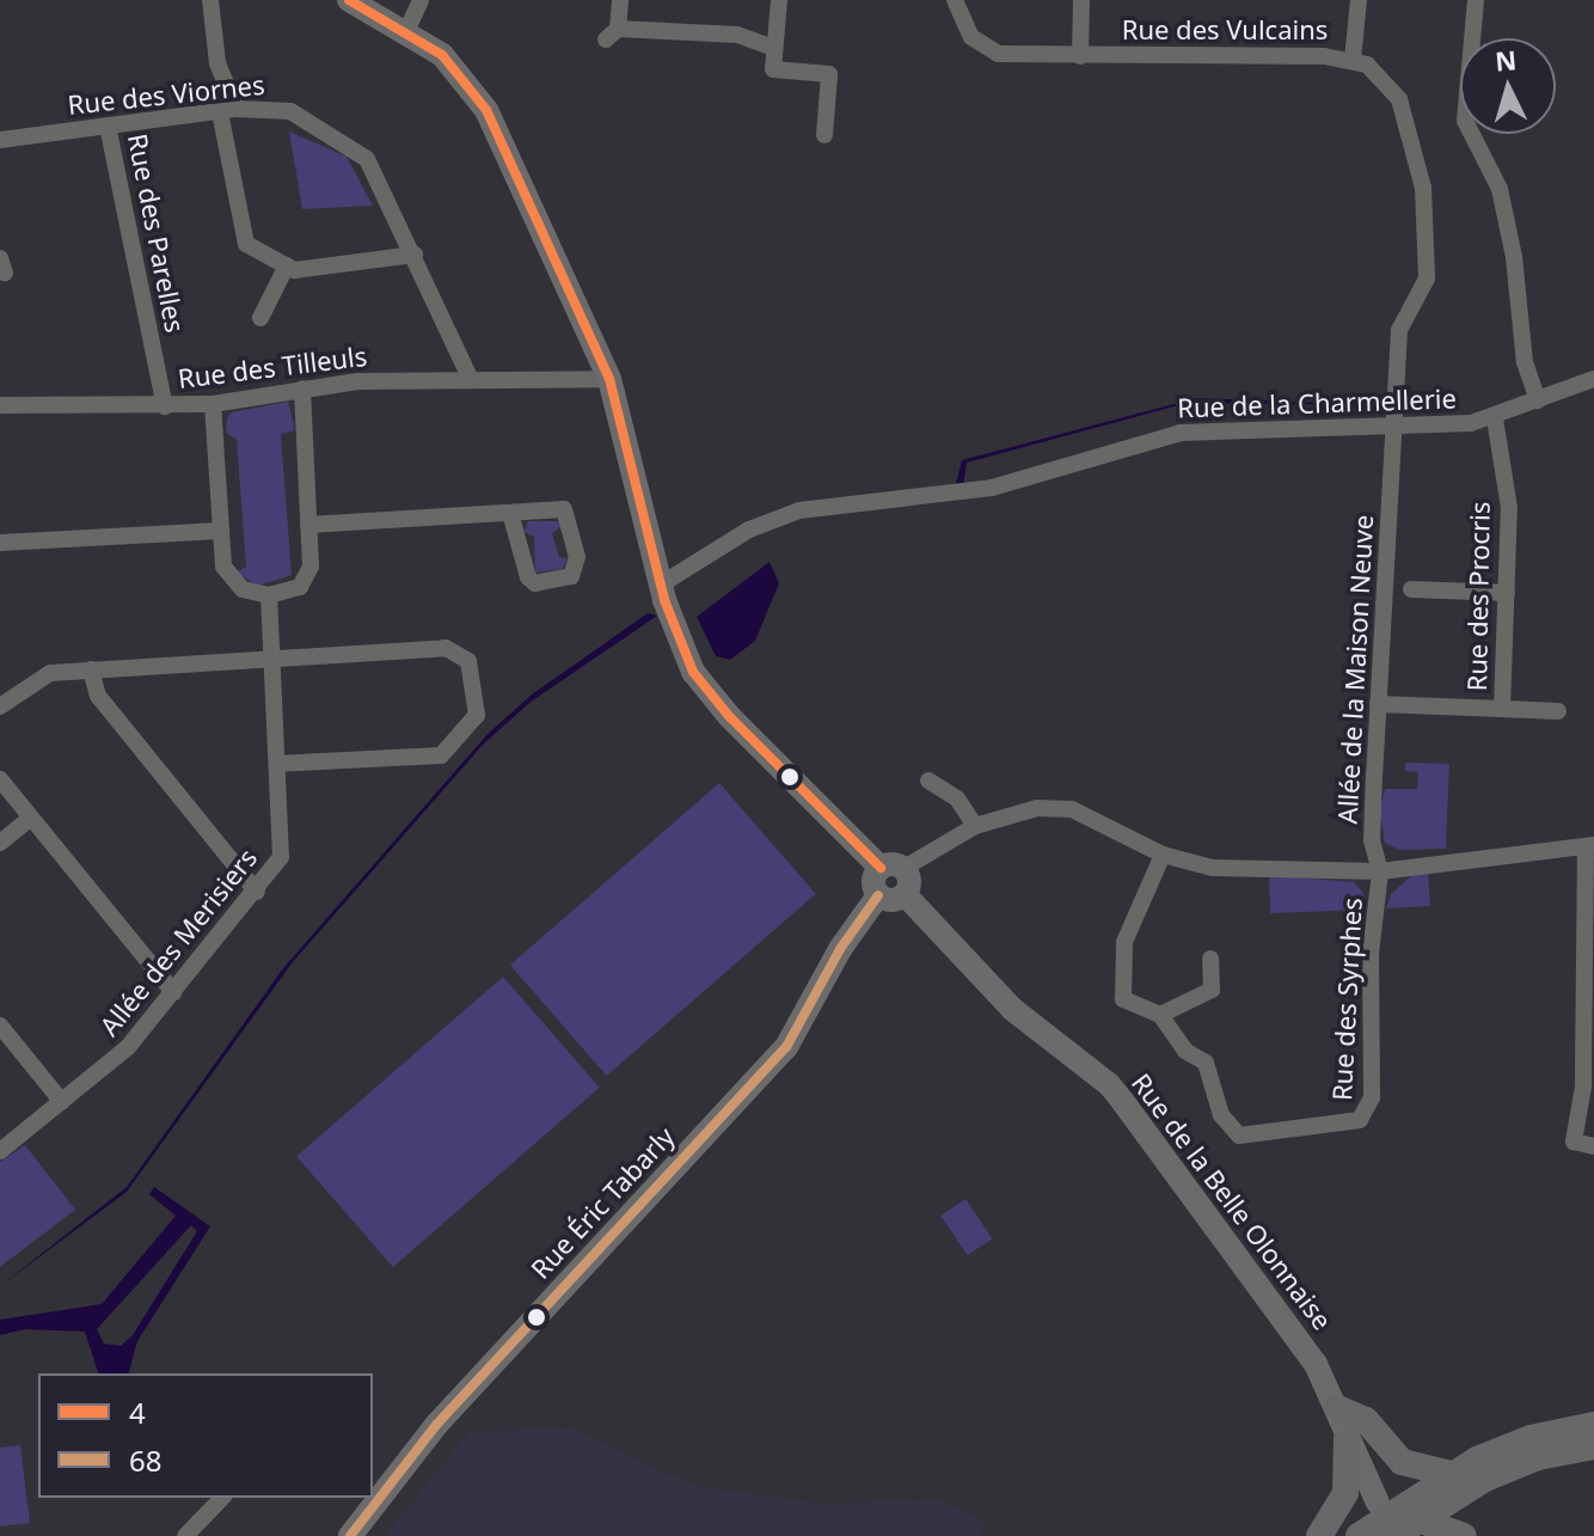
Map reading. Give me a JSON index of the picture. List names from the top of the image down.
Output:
{
  "streets": {
    "street": [
      "Rue des Vulcains",
      "Rue des Viornes",
      "Rue des Parelles",
      "Rue des Tilleuls",
      "Rue de la Charmellerie",
      "Rue des Procris",
      "Allée de la Maison Neuve",
      "Allée des Merisiers",
      "Rue des Syrphes",
      "Rue de la Belle Olonnaise",
      "Rue Éric Tabarly"
    ]
  },
  "crossings": [
    ["Rue des Vulcains", "Rue de la Charmellerie"],
    ["Rue des Vulcains", "Allée de la Maison Neuve"],
    ["Rue des Viornes", "Rue des Parelles"],
    ["Rue des Viornes", "Rue des Tilleuls"],
    ["Rue des Parelles", "Rue des Tilleuls"],
    ["Rue de la Charmellerie", "Rue des Procris"],
    ["Rue de la Charmellerie", "Allée de la Maison Neuve"],
    ["Rue des Procris", "Allée de la Maison Neuve"],
    ["Allée de la Maison Neuve", "Rue des Syrphes"],
    ["Rue de la Belle Olonnaise", "Rue Éric Tabarly"]
  ],
  "lines": ["transit line 4", "transit line 68"],
  "legend": ["4", "68"],
  "north": "top"
}
